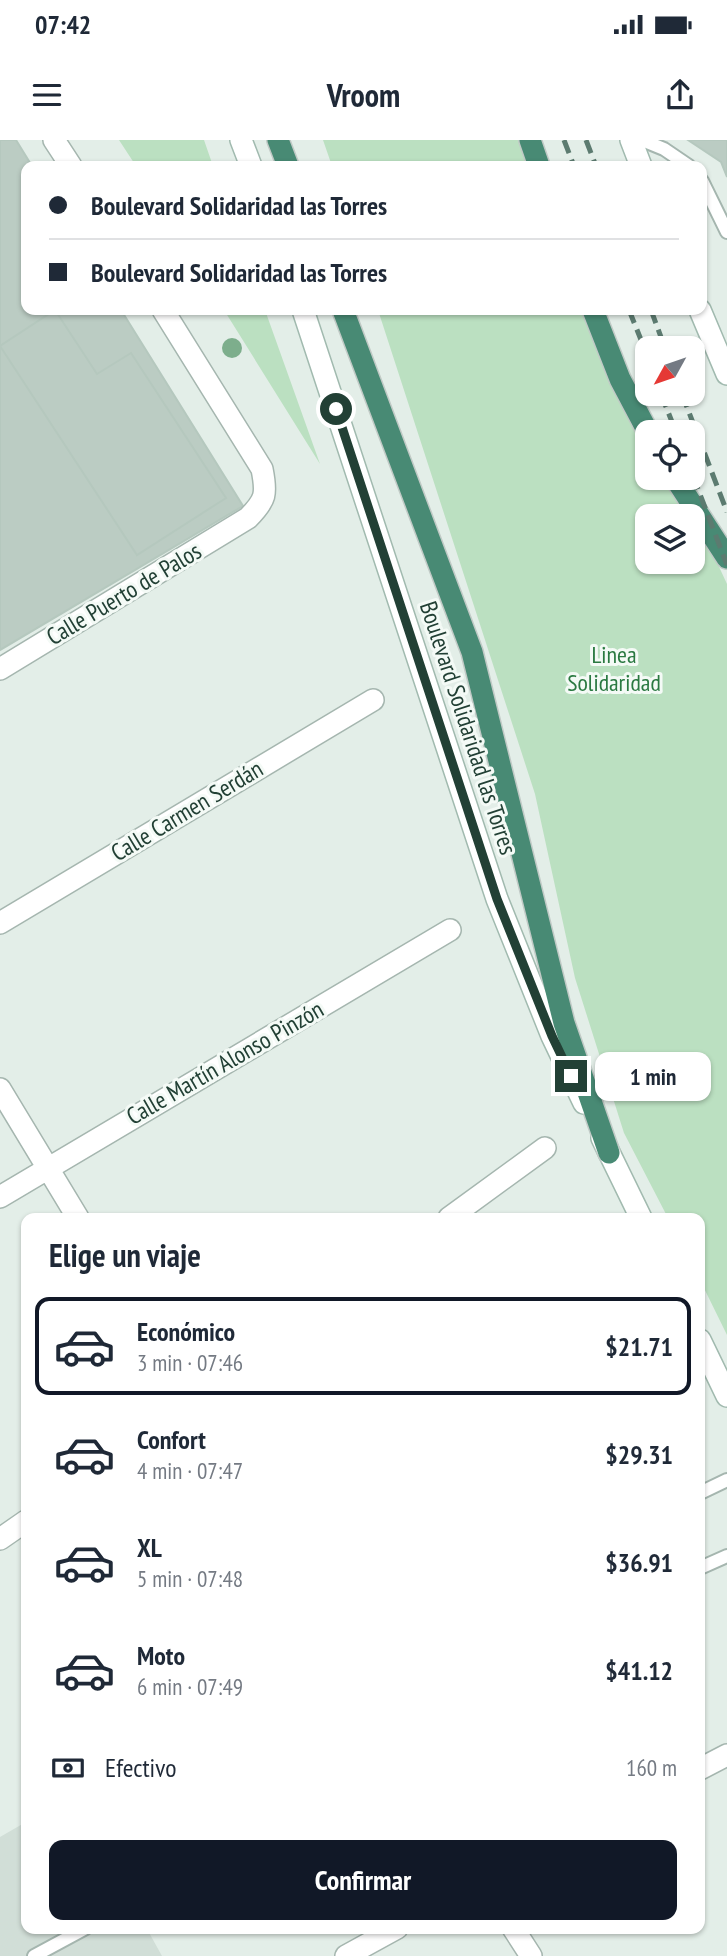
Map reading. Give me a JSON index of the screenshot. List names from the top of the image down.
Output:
{
  "streets": {
    "highway": ["Boulevard Solidaridad las Torres"],
    "street": ["Calle Puerto de Palos", "Calle Carmen Serdán", "Calle Martín Alonso Pinzón"]
  },
  "parks": ["Linea Solidaridad"],
  "north": "bottom left",
  "page": {
    "status": "07:42",
    "header": "Vroom",
    "banner": ["Boulevard Solidaridad las Torres", "Boulevard Solidaridad las Torres"],
    "bubble": "1 min",
    "heading": "Elige un viaje",
    "list": [
      {
        "name": "Económico",
        "note": "3 min · 07:46",
        "value": "$21.71"
      },
      {
        "name": "Confort",
        "note": "4 min · 07:47",
        "value": "$29.31"
      },
      {
        "name": "XL",
        "note": "5 min · 07:48",
        "value": "$36.91"
      },
      {
        "name": "Moto",
        "note": "6 min · 07:49",
        "value": "$41.12"
      }
    ],
    "pay": ["Efectivo", "160 m"],
    "buttons": "Confirmar"
  }
}
